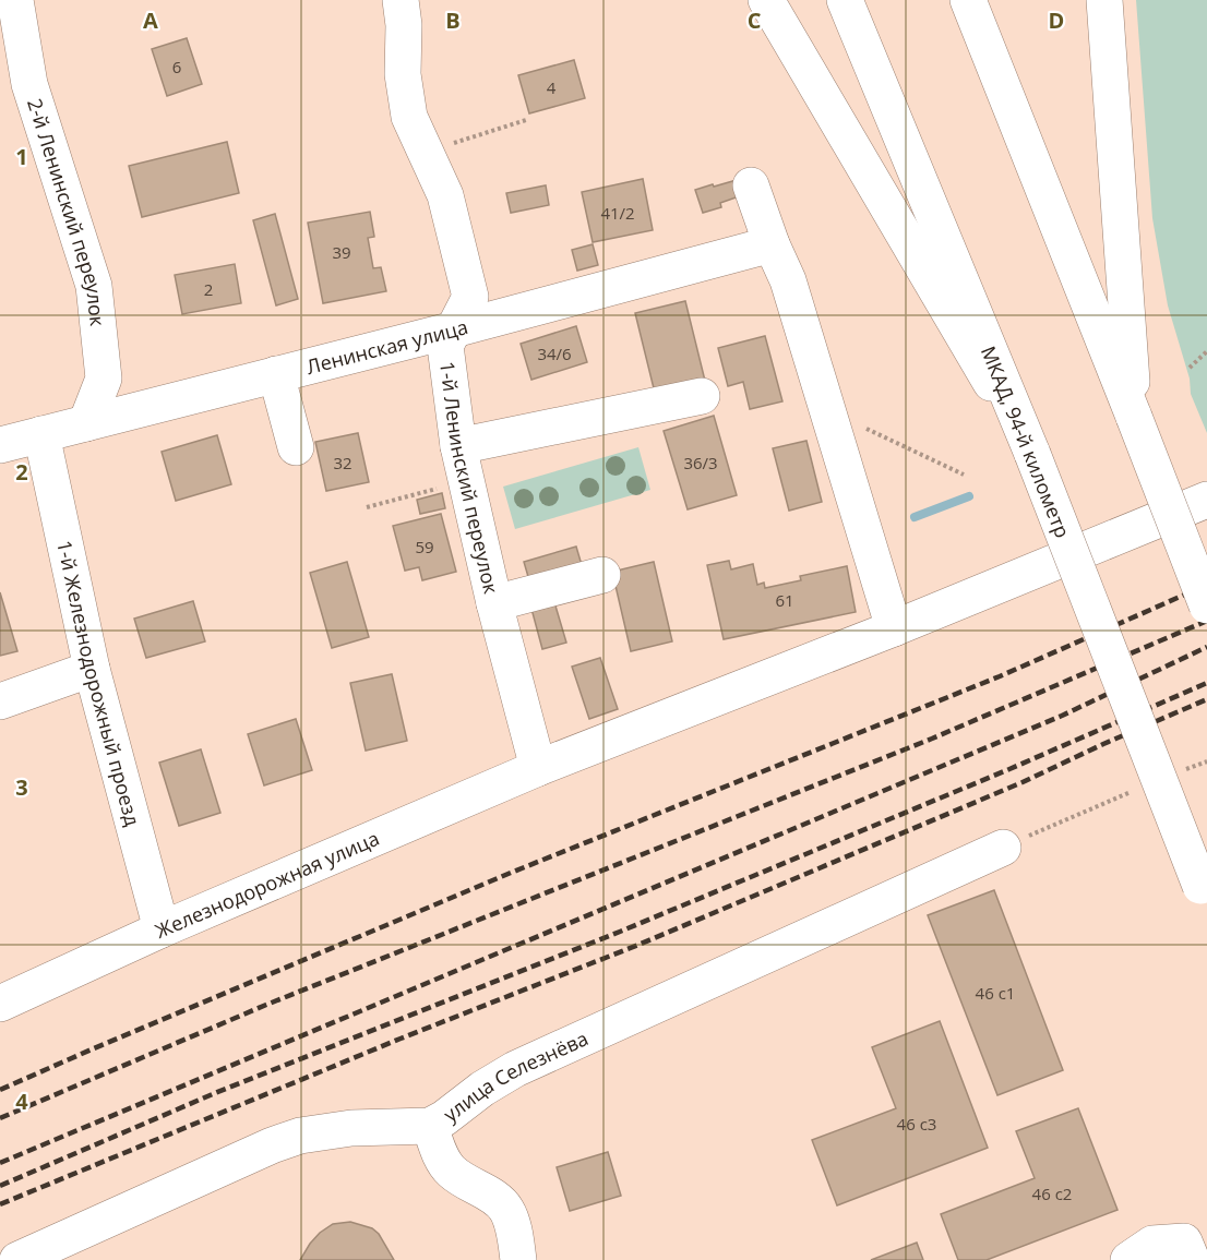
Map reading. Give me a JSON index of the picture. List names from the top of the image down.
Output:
{
  "streets": {
    "main road": [
      "2-й Ленинский переулок",
      "Ленинская улица",
      "МКАД, 94-й километр",
      "1-й Ленинский переулок",
      "1-й Железнодорожный проезд",
      "Железнодорожная улица",
      "улица Селезнёва"
    ]
  },
  "crossings": [
    ["2-й Ленинский переулок", "Ленинская улица"],
    ["Ленинская улица", "1-й Ленинский переулок"],
    ["Ленинская улица", "1-й Железнодорожный проезд"],
    ["1-й Ленинский переулок", "Железнодорожная улица"],
    ["1-й Железнодорожный проезд", "Железнодорожная улица"]
  ],
  "house_numbers": [
    "6",
    "4",
    "41/2",
    "39",
    "2",
    "34/6",
    "32",
    "36/3",
    "59",
    "61",
    "46 с1",
    "46 с3",
    "46 с2"
  ],
  "grid": {
    "columns": [
      "A",
      "B",
      "C",
      "D"
    ],
    "rows": [
      "1",
      "2",
      "3",
      "4"
    ]
  }
}
